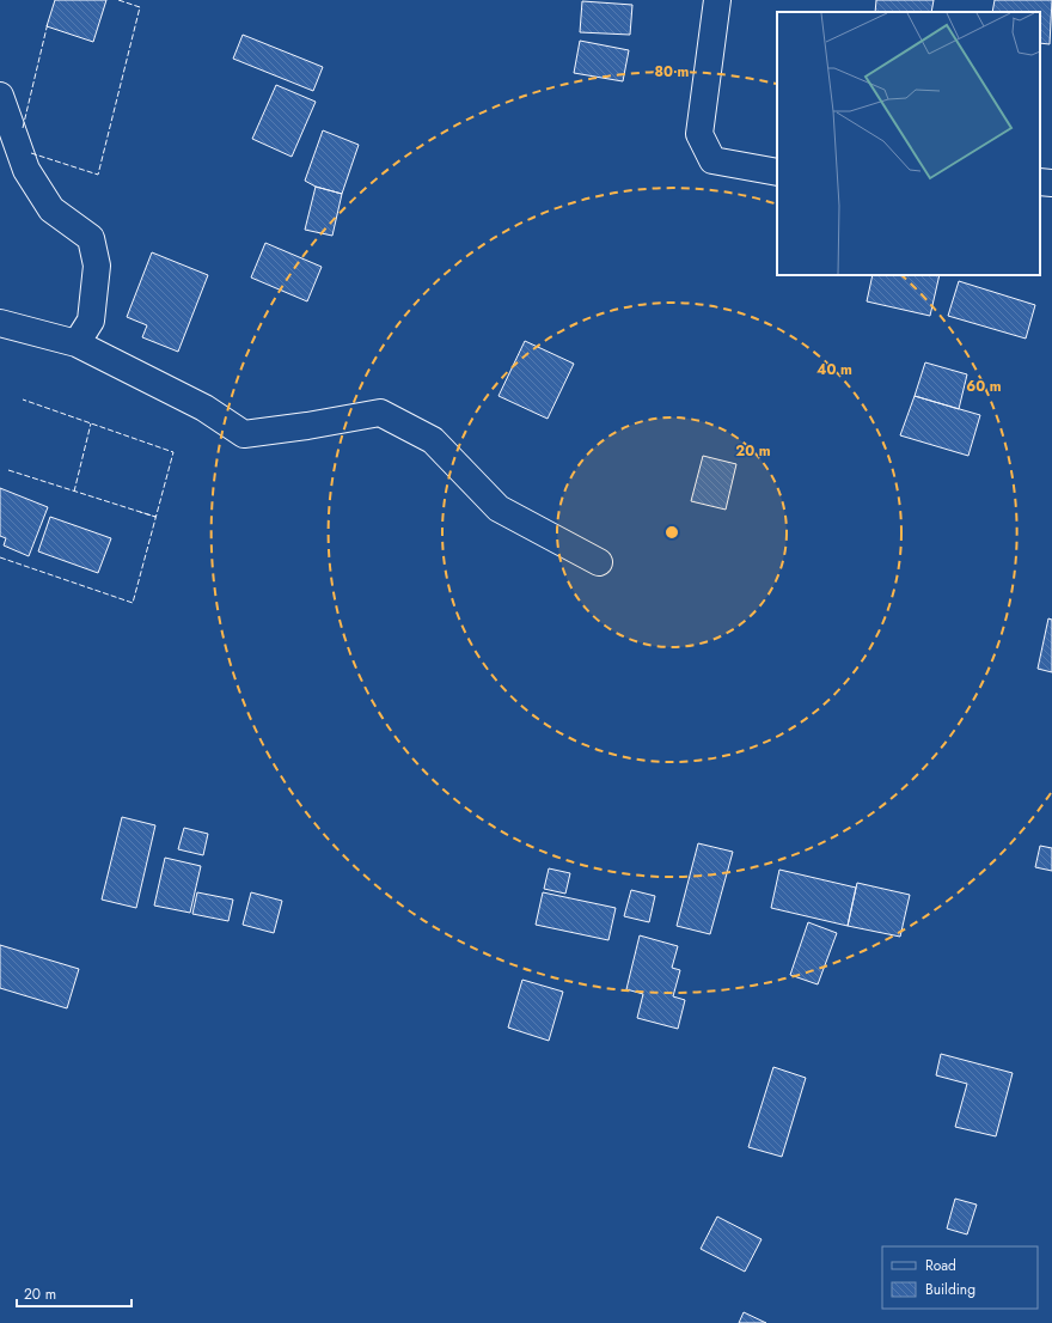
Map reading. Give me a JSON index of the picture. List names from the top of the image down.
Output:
{
  "legend": ["Road", "Building"],
  "scale_bar": "20 m",
  "rings": [
    "80 m",
    "40 m",
    "60 m",
    "20 m"
  ]
}
